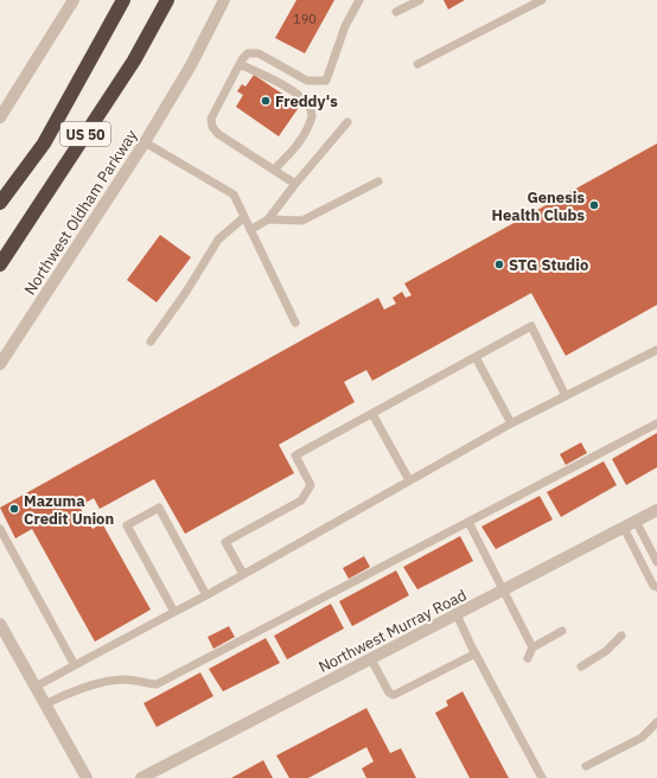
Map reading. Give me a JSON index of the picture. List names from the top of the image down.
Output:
{
  "streets": {
    "highway": ["US 50"],
    "street": ["Northwest Oldham Parkway", "Northwest Murray Road"]
  },
  "places": [
    "Freddy's",
    "Genesis Health Clubs",
    "STG Studio",
    "Mazuma Credit Union"
  ],
  "house_numbers": ["190"]
}
